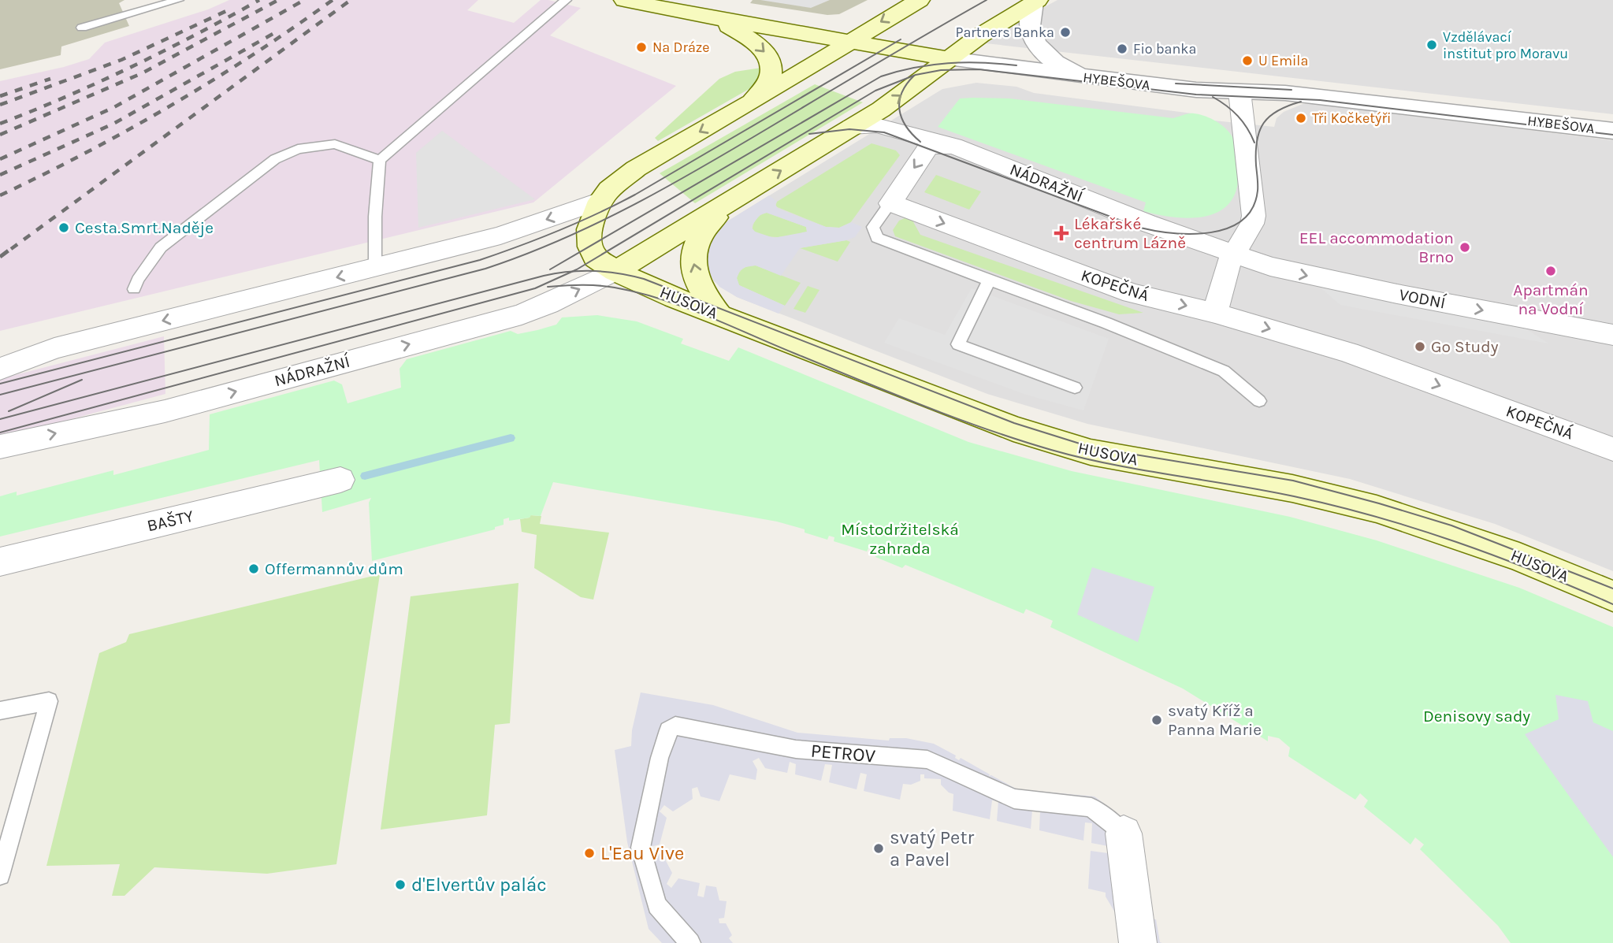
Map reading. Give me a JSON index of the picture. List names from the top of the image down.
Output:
{
  "streets": {
    "main road": ["HYBEŠOVA", "NÁDRAŽNÍ", "HUSOVA"],
    "street": [
      "KOPEČNÁ",
      "VODNÍ",
      "BAŠTY",
      "PETROV"
    ]
  },
  "crossings": [
    ["HYBEŠOVA", "NÁDRAŽNÍ"],
    ["NÁDRAŽNÍ", "VODNÍ"],
    ["NÁDRAŽNÍ", "HUSOVA"]
  ],
  "one_way": ["NÁDRAŽNÍ", "KOPEČNÁ", "VODNÍ"],
  "parks": ["Místodržitelská zahrada", "Denisovy sady"],
  "places": {
    "other": [
      "Partners Banka",
      "Vzdělávací institut pro Moravu",
      "Na Dráze",
      "Fio banka",
      "U Emila",
      "Tři Kočketýři",
      "Cesta.Smrt.Naděje",
      "EEL accommodation Brno",
      "Apartmán na Vodní",
      "Go Study",
      "Offermannův dům",
      "svatý Kříž a Panna Marie",
      "svatý Petr a Pavel",
      "L'Eau Vive",
      "d'Elvertův palác"
    ],
    "health": ["Lékařské centrum Lázně"]
  }
}
